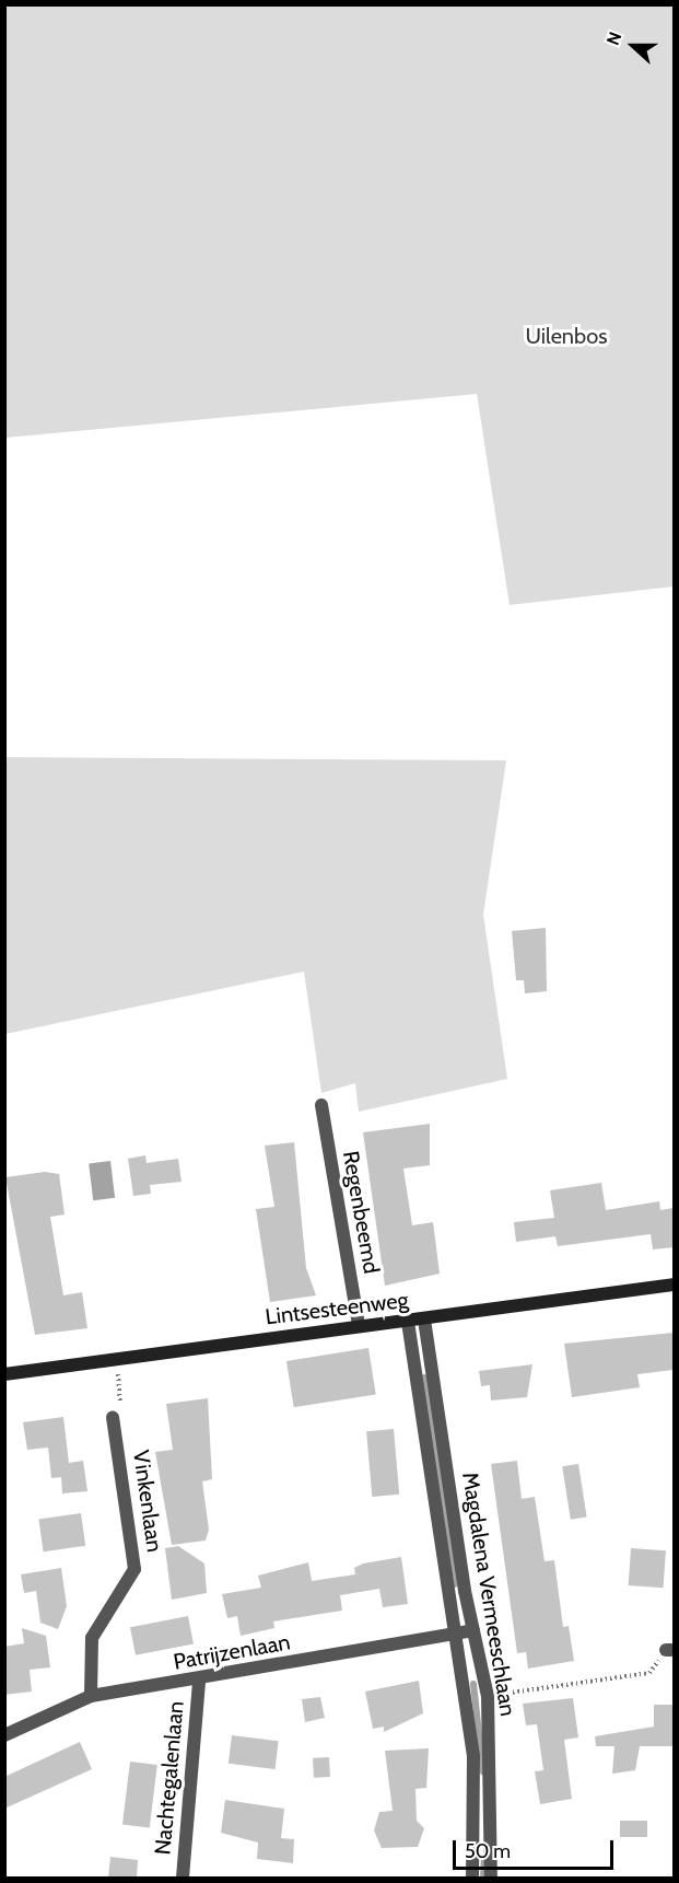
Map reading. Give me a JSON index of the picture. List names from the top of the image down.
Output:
{
  "streets": {
    "street": [
      "Regenbeemd",
      "Lintsesteenweg",
      "Vinkenlaan",
      "Magdalena Vermeeschlaan",
      "Patrijzenlaan",
      "Nachtegalenlaan"
    ]
  },
  "crossings": [
    ["Regenbeemd", "Lintsesteenweg"],
    ["Lintsesteenweg", "Magdalena Vermeeschlaan"],
    ["Vinkenlaan", "Patrijzenlaan"],
    ["Magdalena Vermeeschlaan", "Patrijzenlaan"],
    ["Patrijzenlaan", "Nachtegalenlaan"]
  ],
  "parks": ["Uilenbos"],
  "scale_bar": "50 m",
  "north": "left"
}
